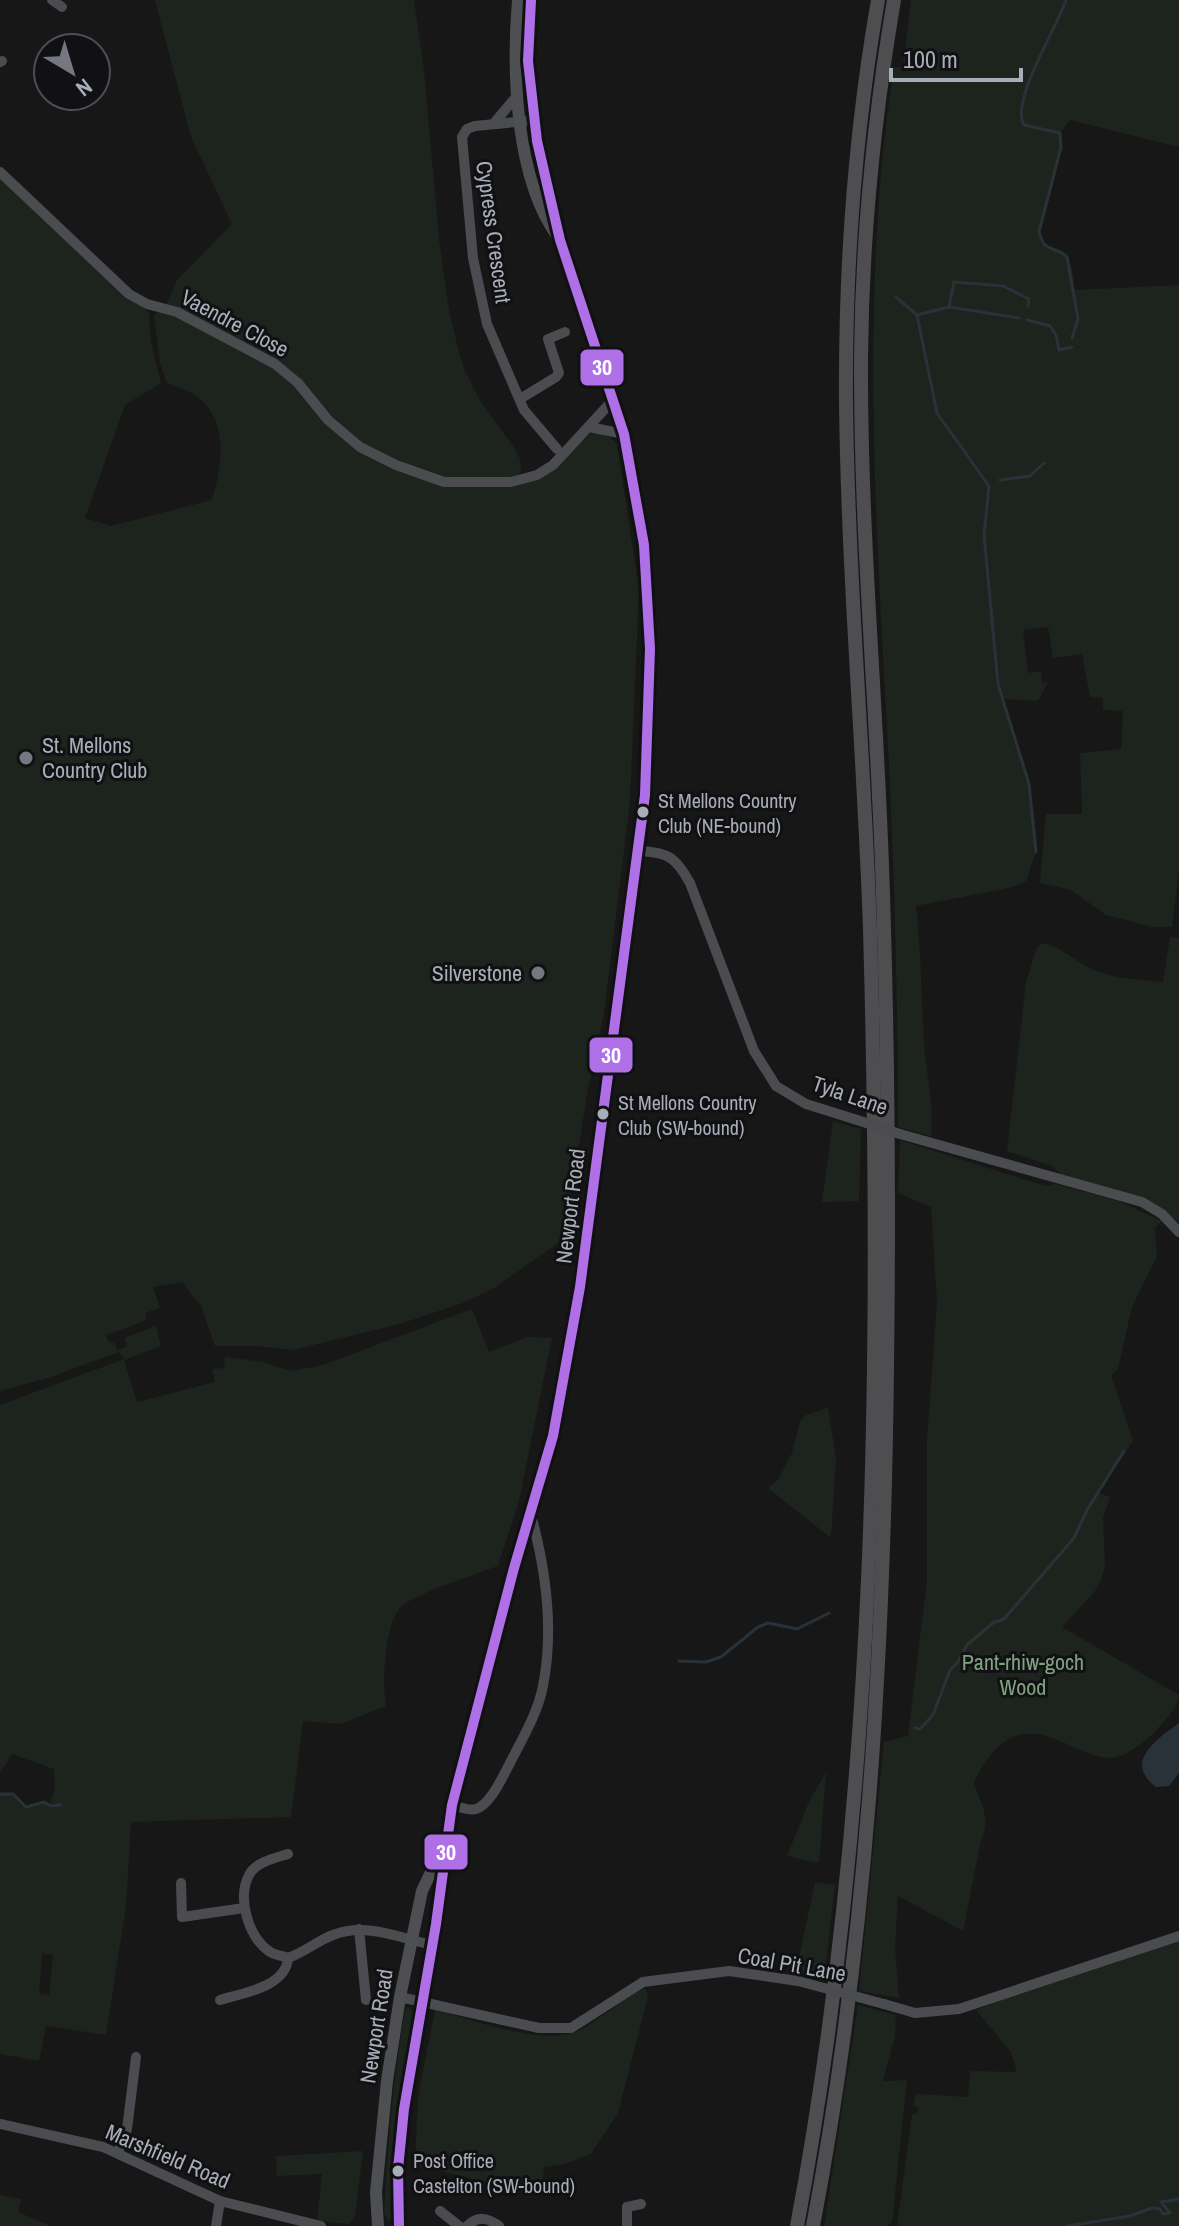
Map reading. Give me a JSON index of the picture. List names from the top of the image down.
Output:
{
  "streets": {
    "main road": ["Newport Road"],
    "street": [
      "Cypress Crescent",
      "Vaendre Close",
      "Tyla Lane",
      "Coal Pit Lane",
      "Marshfield Road"
    ]
  },
  "crossings": [
    ["Cypress Crescent", "Newport Road"],
    ["Vaendre Close", "Newport Road"],
    ["Tyla Lane", "Newport Road"],
    ["Newport Road", "Coal Pit Lane"]
  ],
  "parks": ["Pant-rhiw-goch Wood"],
  "places": [
    "St. Mellons Country Club",
    "St Mellons Country Club (NE-bound)",
    "Silverstone",
    "St Mellons Country Club (SW-bound)",
    "Post Office Castelton (SW-bound)"
  ],
  "lines": ["transit line 30"],
  "scale_bar": "100 m",
  "north": "bottom right"
}
